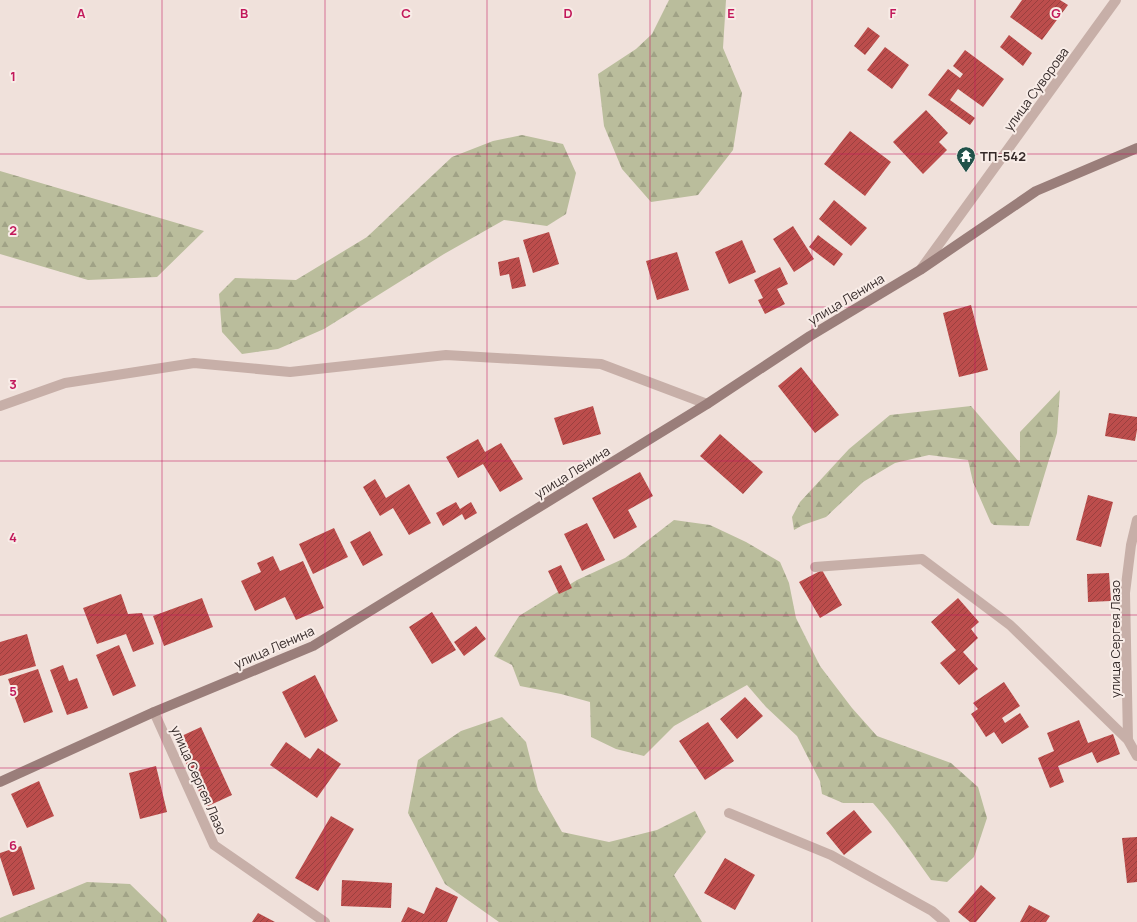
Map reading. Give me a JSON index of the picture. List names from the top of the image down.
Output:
{
  "streets": {
    "main road": ["улица Ленина"],
    "street": ["улица Суворова", "улица Сергея Лазо"]
  },
  "crossings": [
    ["улица Суворова", "улица Ленина"],
    ["улица Ленина", "улица Сергея Лазо"]
  ],
  "places": {
    "temple": ["ТП-542"]
  },
  "grid": {
    "columns": [
      "A",
      "B",
      "C",
      "D",
      "E",
      "F",
      "G"
    ],
    "rows": [
      "1",
      "2",
      "3",
      "4",
      "5",
      "6"
    ]
  }
}
